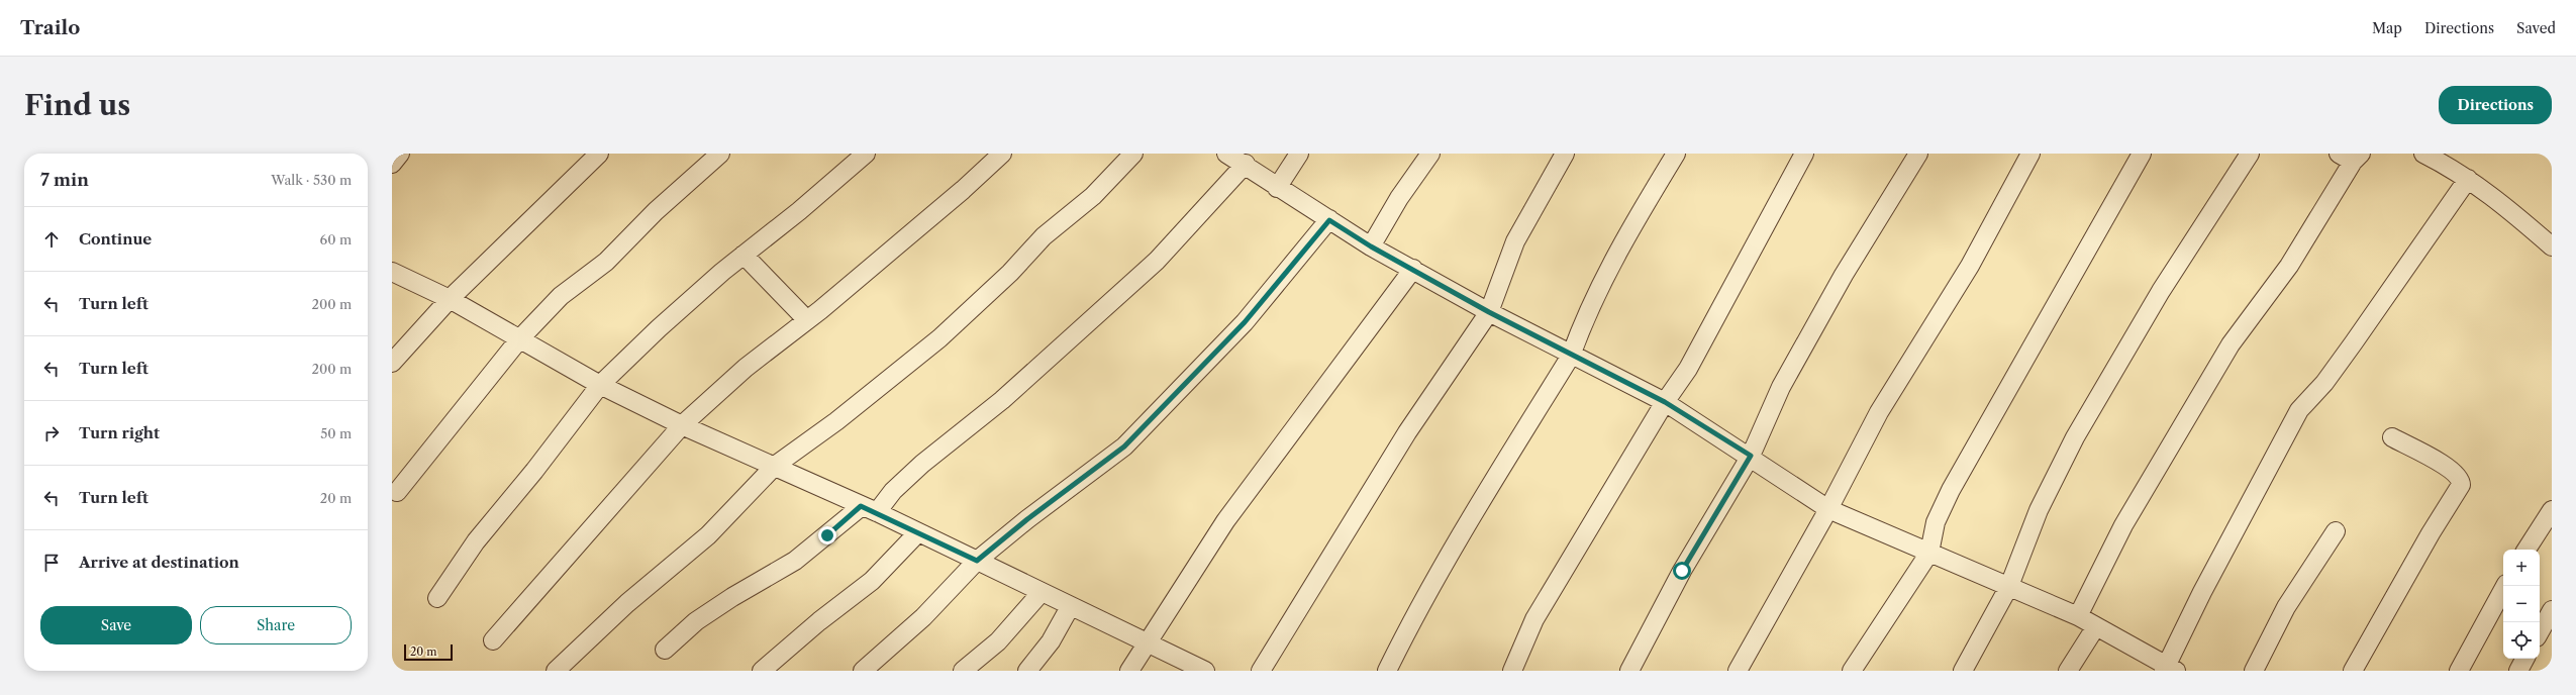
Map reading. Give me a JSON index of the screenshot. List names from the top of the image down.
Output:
{
  "scale_bar": "20 m",
  "page": {
    "header": "Trailo",
    "nav": ["Map", "Directions", "Saved"],
    "buttons": [
      "Directions",
      ["Save", "Share"]
    ],
    "title": "Find us",
    "heading": ["7 min", "Walk · 530 m"],
    "list": [
      ["Continue", "60 m"],
      ["Turn left", "200 m"],
      ["Turn left", "200 m"],
      ["Turn right", "50 m"],
      ["Turn left", "20 m"],
      "Arrive at destination"
    ],
    "map_buttons": ["+", "−"],
    "scale": "20 m"
  }
}
